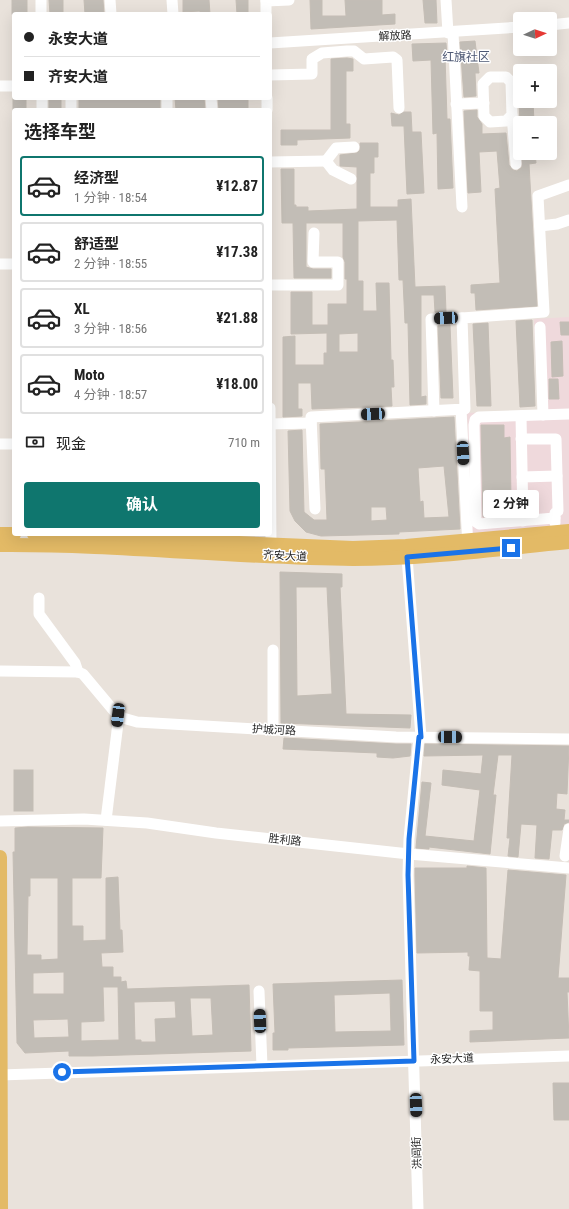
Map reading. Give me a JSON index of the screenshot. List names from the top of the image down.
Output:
{
  "streets": {
    "main road": ["齐安大道"],
    "street": [
      "解放路",
      "护城河路",
      "胜利路",
      "永安大道",
      "洪闾街"
    ]
  },
  "crossings": [
    ["齐安大道", "洪闾街"],
    ["护城河路", "洪闾街"],
    ["胜利路", "洪闾街"],
    ["永安大道", "洪闾街"]
  ],
  "districts": ["红旗社区"],
  "north": "right",
  "page": {
    "map_buttons": ["+", "−"],
    "banner": ["永安大道", "齐安大道"],
    "heading": "选择车型",
    "list": [
      {
        "name": "经济型",
        "note": "1 分钟 · 18:54",
        "value": "¥12.87"
      },
      {
        "name": "舒适型",
        "note": "2 分钟 · 18:55",
        "value": "¥17.38"
      },
      {
        "name": "XL",
        "note": "3 分钟 · 18:56",
        "value": "¥21.88"
      },
      {
        "name": "Moto",
        "note": "4 分钟 · 18:57",
        "value": "¥18.00"
      }
    ],
    "pay": ["现金", "710 m"],
    "buttons": "确认",
    "bubble": "2 分钟"
  }
}
